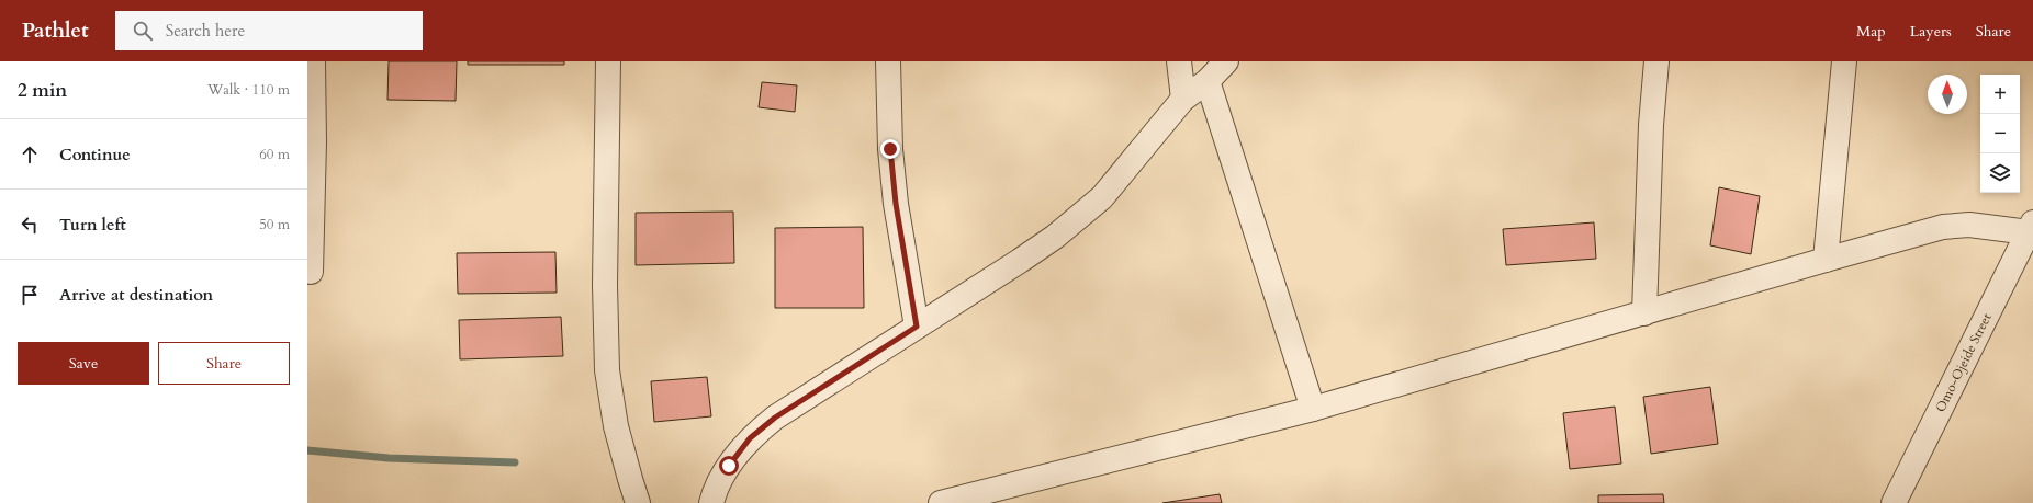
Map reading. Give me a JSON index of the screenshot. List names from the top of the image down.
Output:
{
  "streets": {
    "street": ["Omo-Ojeide Street"]
  },
  "north": "top",
  "page": {
    "header": "Pathlet",
    "search": "Search here",
    "nav": ["Map", "Layers", "Share"],
    "heading": ["2 min", "Walk · 110 m"],
    "map_buttons": ["+", "−"],
    "list": [
      ["Continue", "60 m"],
      ["Turn left", "50 m"],
      "Arrive at destination"
    ],
    "buttons": ["Save", "Share"]
  }
}
